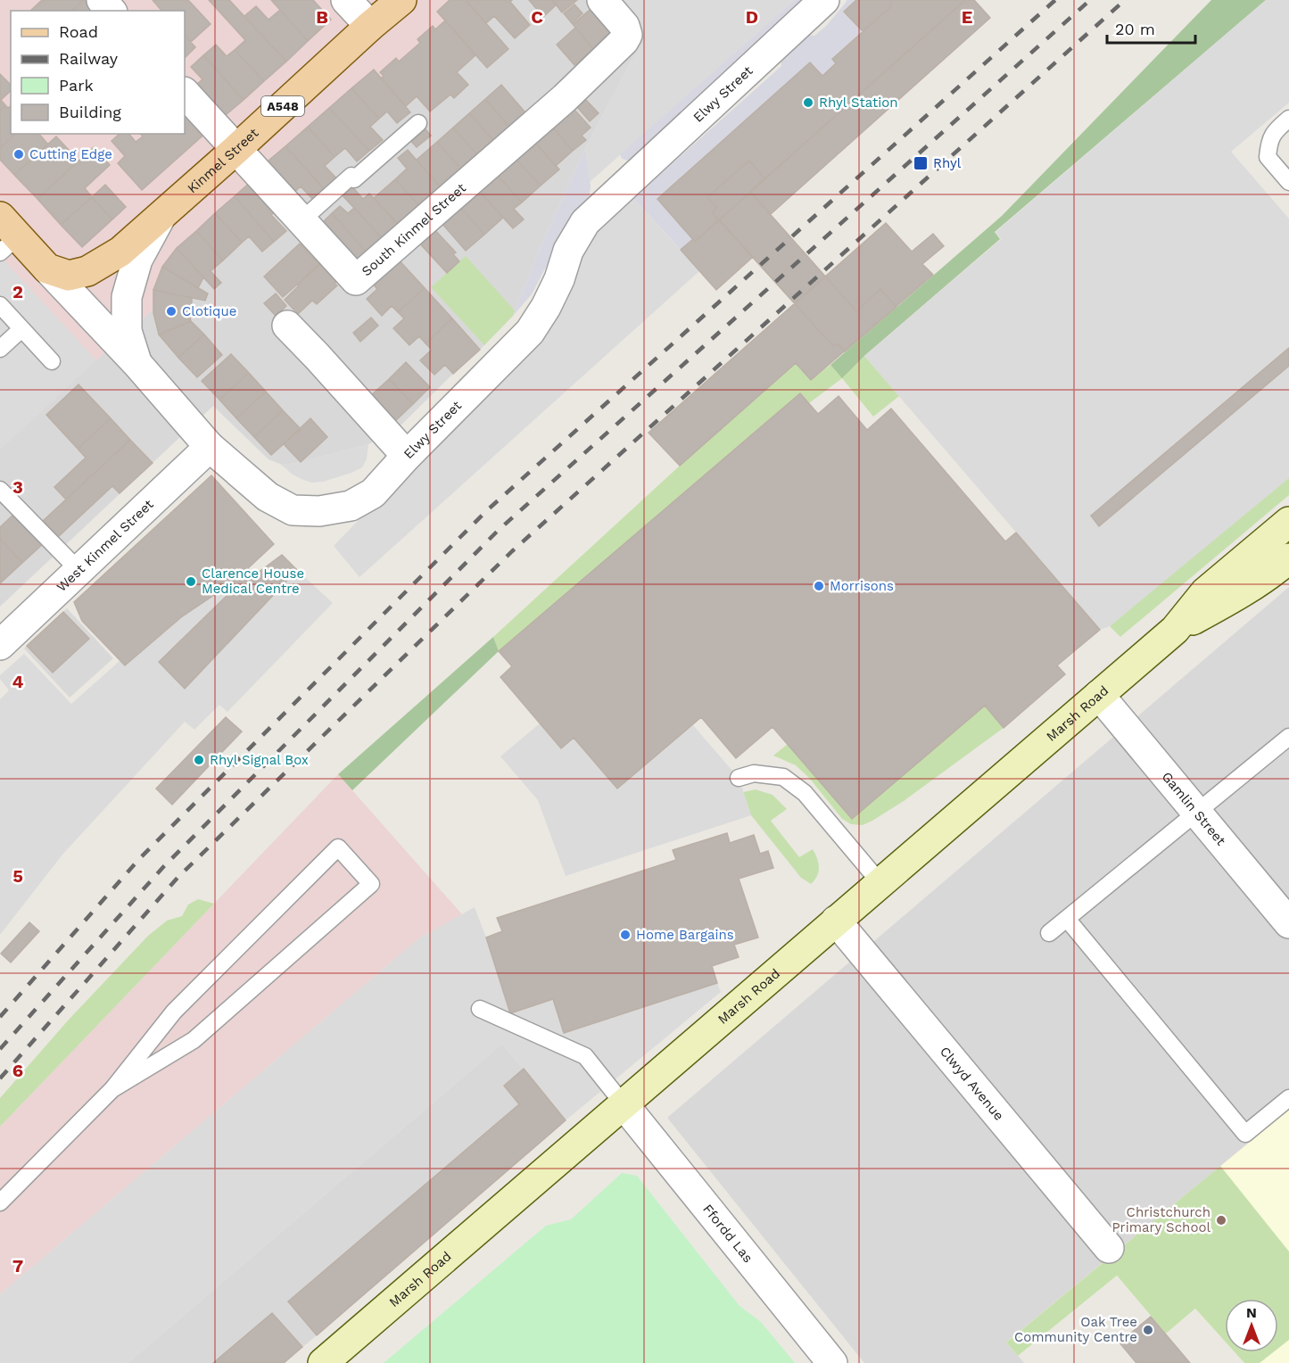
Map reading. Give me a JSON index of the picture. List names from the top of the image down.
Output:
{
  "streets": {
    "main road": ["Elwy Street", "A548", "Kinmel Street"],
    "street": [
      "South Kinmel Street",
      "West Kinmel Street",
      "Marsh Road",
      "Gamlin Street",
      "Clwyd Avenue",
      "Ffordd Las"
    ]
  },
  "crossings": [
    ["Elwy Street", "Kinmel Street"],
    ["Elwy Street", "West Kinmel Street"],
    ["Kinmel Street", "South Kinmel Street"],
    ["Marsh Road", "Gamlin Street"],
    ["Marsh Road", "Clwyd Avenue"],
    ["Marsh Road", "Ffordd Las"]
  ],
  "places": {
    "other": [
      "Rhyl Station",
      "Cutting Edge",
      "Clotique",
      "Clarence House Medical Centre",
      "Morrisons",
      "Rhyl Signal Box",
      "Home Bargains",
      "Christchurch Primary School",
      "Oak Tree Community Centre"
    ],
    "transit": ["Rhyl"]
  },
  "legend": [
    "Road",
    "Railway",
    "Park",
    "Building"
  ],
  "scale_bar": "20 m",
  "north": "top",
  "grid": {
    "columns": [
      "B",
      "C",
      "D",
      "E"
    ],
    "rows": [
      "2",
      "3",
      "4",
      "5",
      "6",
      "7"
    ]
  }
}
